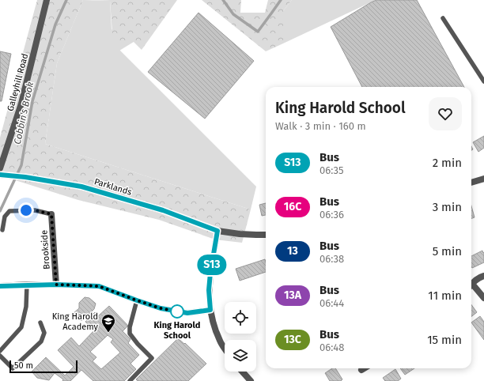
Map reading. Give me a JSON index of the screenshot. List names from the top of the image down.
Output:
{
  "streets": {
    "street": ["Galleyhill Road", "Parklands", "Brookside"]
  },
  "water": ["Cobbin's Brook"],
  "places": {
    "other": ["King Harold School"],
    "school or university": ["King Harold Academy"]
  },
  "lines": ["bus line S13"],
  "scale_bar": "50 m",
  "page": {
    "on_map": "S13",
    "heading": ["King Harold School", "Walk · 3 min · 160 m"],
    "list": [
      {
        "mark": "S13",
        "name": "Bus",
        "note": "06:35",
        "value": "2 min"
      },
      {
        "mark": "16C",
        "name": "Bus",
        "note": "06:36",
        "value": "3 min"
      },
      {
        "mark": "13",
        "name": "Bus",
        "note": "06:38",
        "value": "5 min"
      },
      {
        "mark": "13A",
        "name": "Bus",
        "note": "06:44",
        "value": "11 min"
      },
      {
        "mark": "13C",
        "name": "Bus",
        "note": "06:48",
        "value": "15 min"
      }
    ],
    "scale": "50 m"
  }
}
